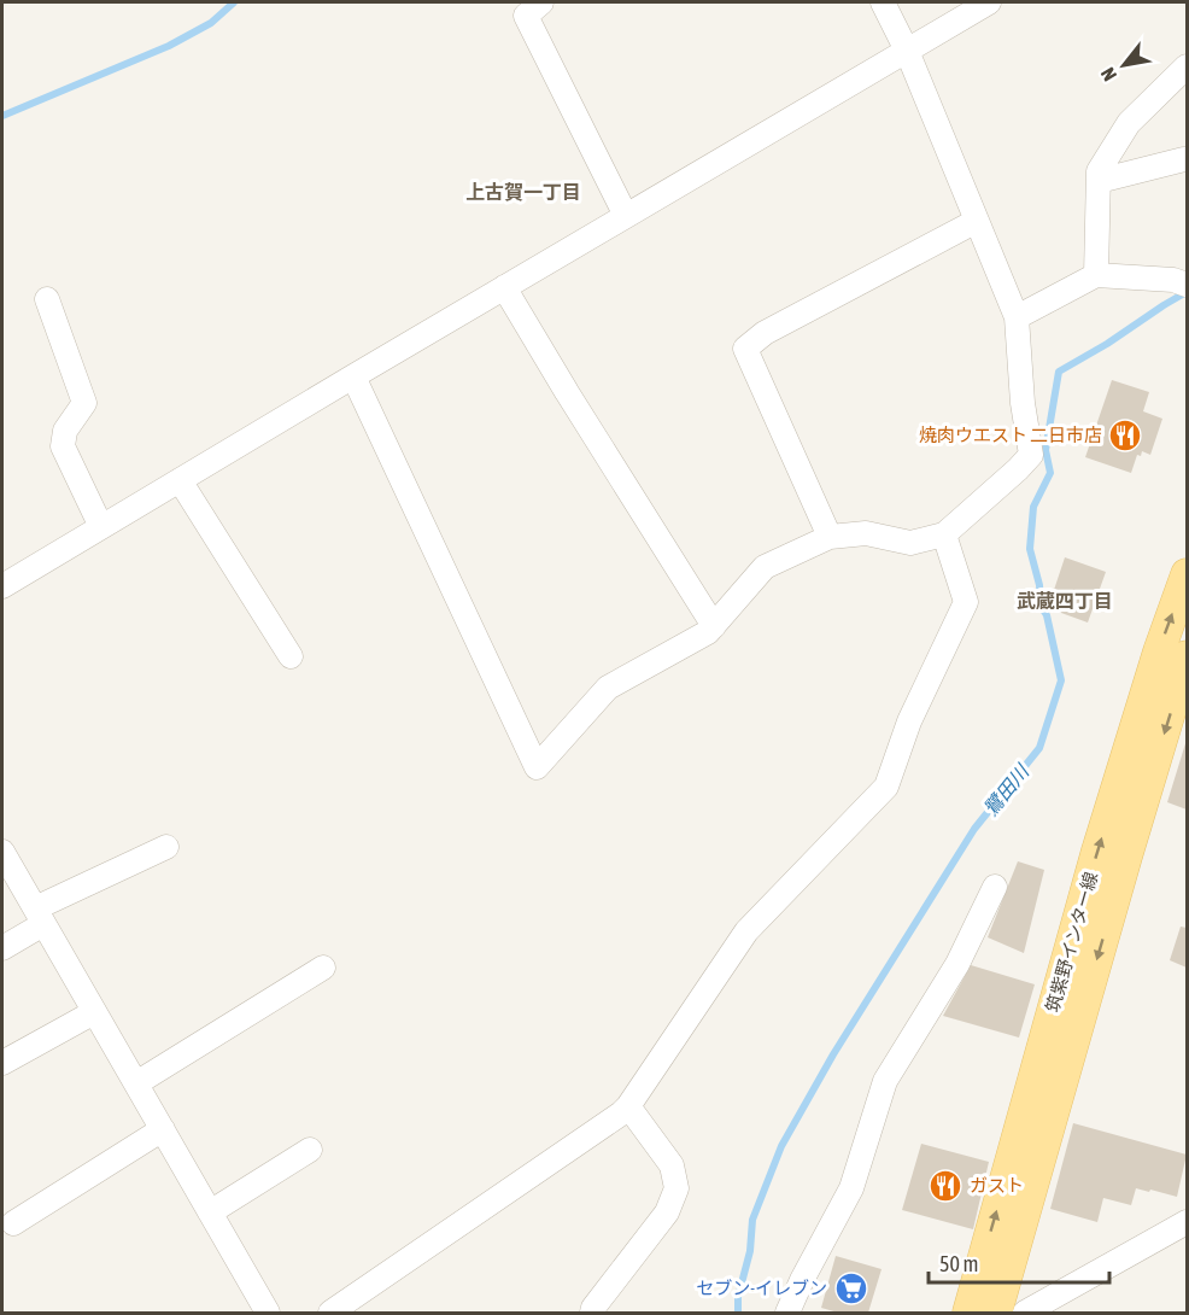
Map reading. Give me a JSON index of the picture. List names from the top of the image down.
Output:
{
  "streets": {
    "main road": ["筑紫野インター線"]
  },
  "districts": ["上古賀一丁目", "武蔵四丁目"],
  "water": ["鷺田川"],
  "places": {
    "restaurant": ["焼肉ウエスト 二日市店", "ガスト"],
    "supermarket": ["セブン-イレブン"]
  },
  "scale_bar": "50 m",
  "north": "bottom left"
}
